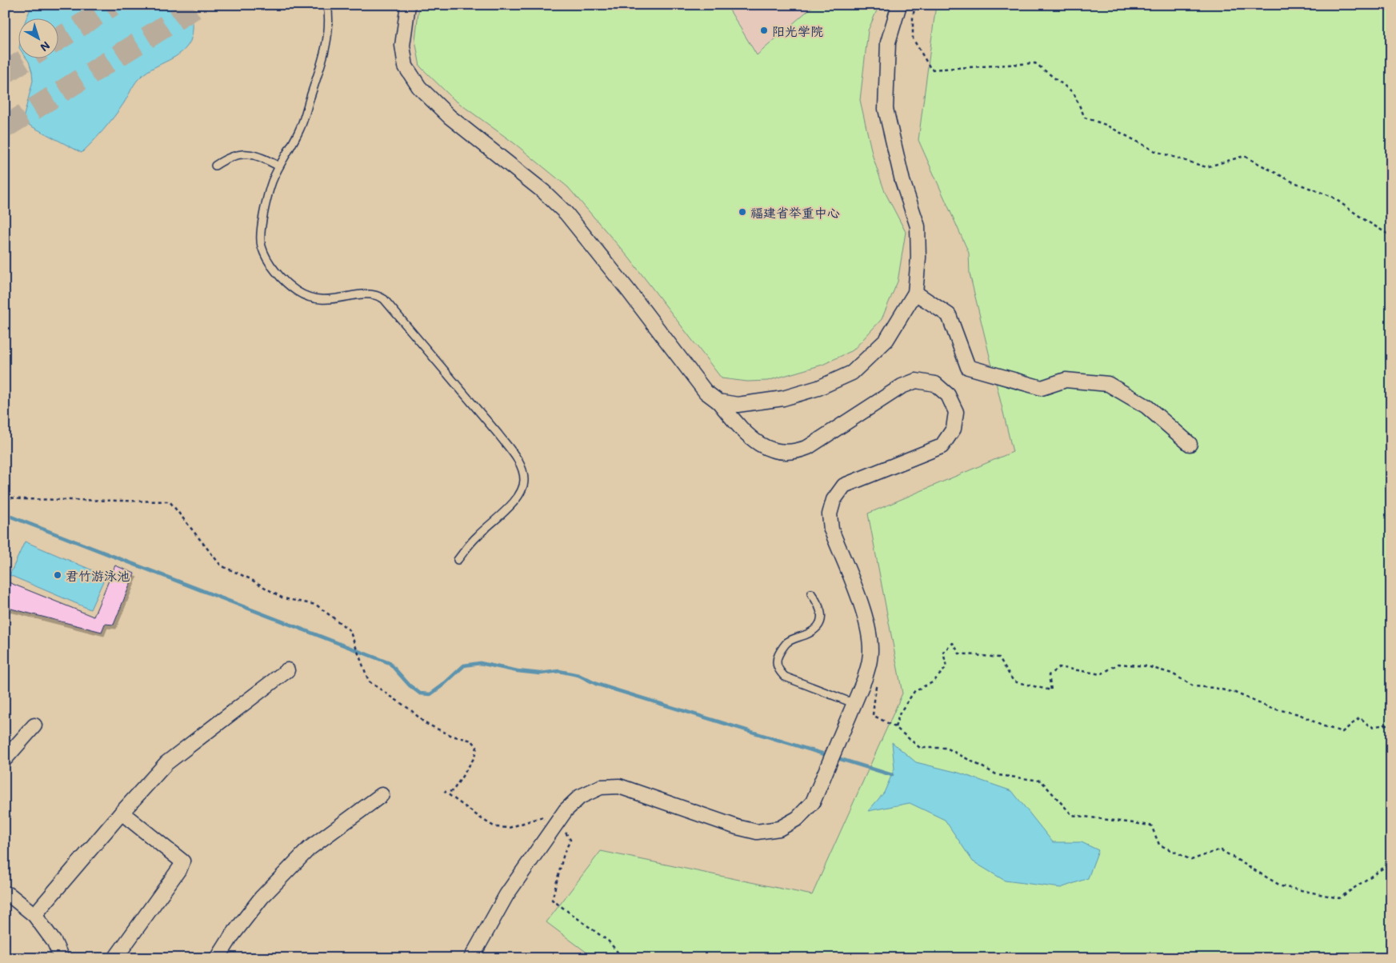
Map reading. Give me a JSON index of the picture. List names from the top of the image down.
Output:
{
  "places": ["阳光学院", "福建省举重中心", "君竹游泳池"],
  "north": "bottom right"
}
